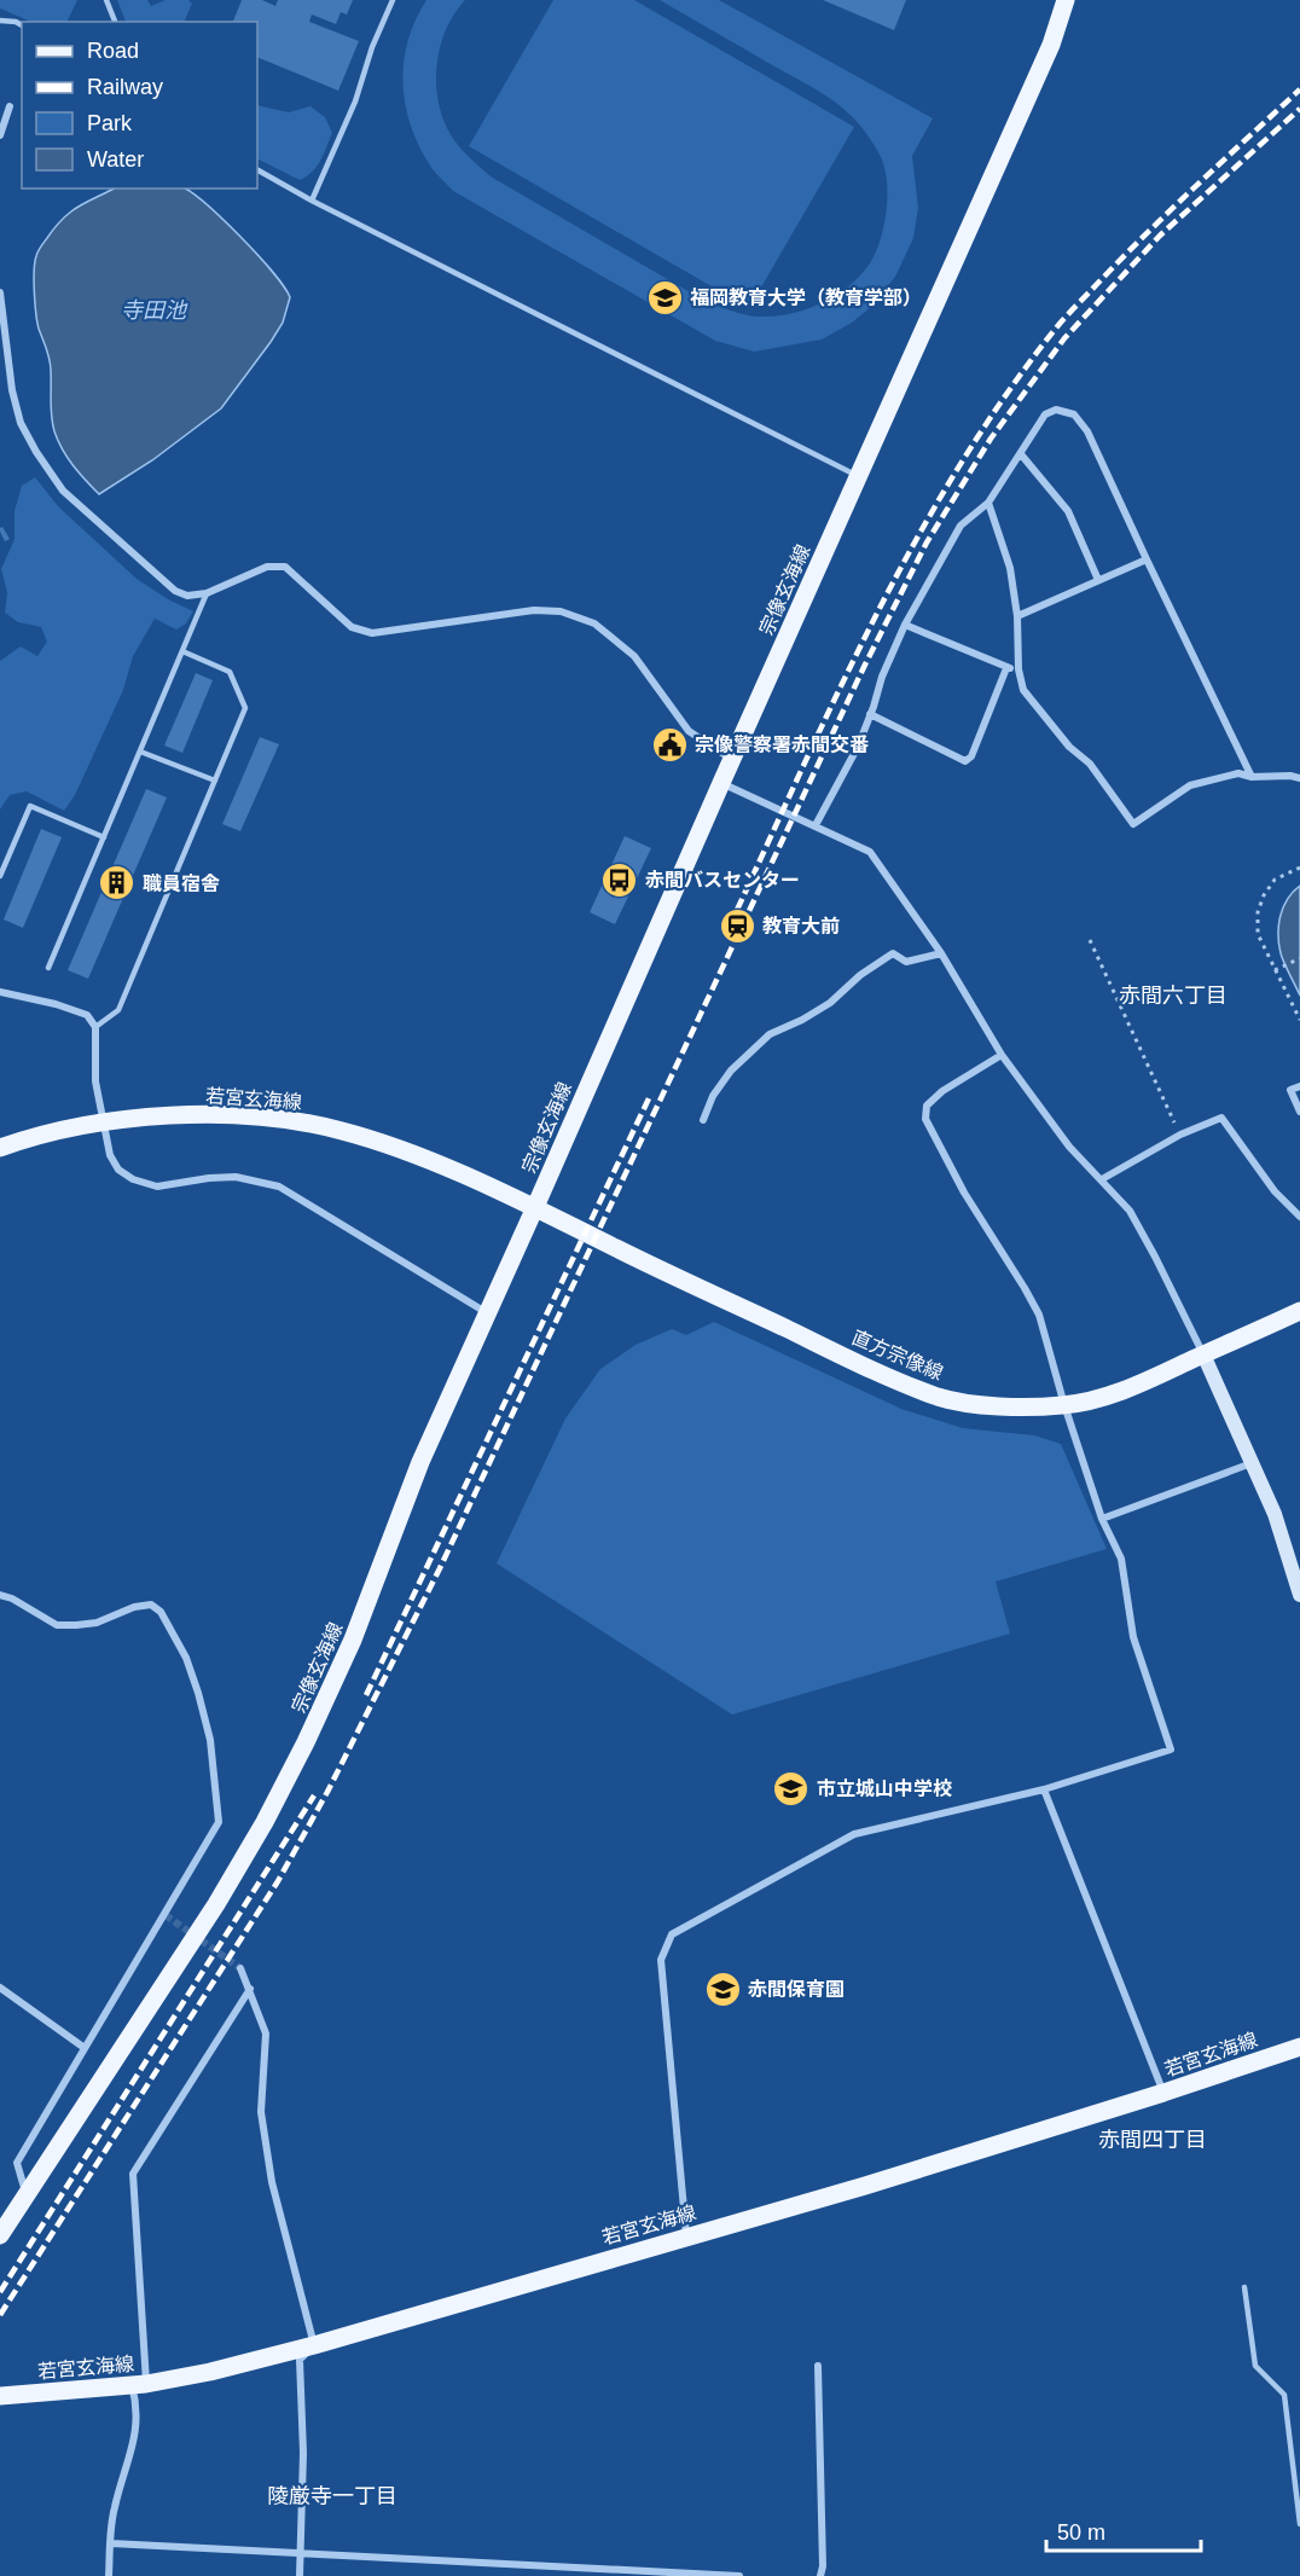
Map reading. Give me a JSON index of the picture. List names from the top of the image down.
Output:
{
  "streets": {
    "main road": ["宗像玄海線", "若宮玄海線", "直方宗像線"]
  },
  "crossings": [
    ["宗像玄海線", "若宮玄海線"],
    ["宗像玄海線", "直方宗像線"],
    ["若宮玄海線", "直方宗像線"]
  ],
  "districts": ["赤間六丁目", "赤間四丁目", "陵厳寺一丁目"],
  "water": ["寺田池"],
  "places": {
    "school or university": ["福岡教育大学（教育学部）", "市立城山中学校", "赤間保育園"],
    "public building": ["宗像警察署赤間交番"],
    "bus stop": ["赤間バスセンター"],
    "building": ["職員宿舎"],
    "station": ["教育大前"]
  },
  "legend": [
    "Road",
    "Railway",
    "Park",
    "Water"
  ],
  "scale_bar": "50 m"
}
